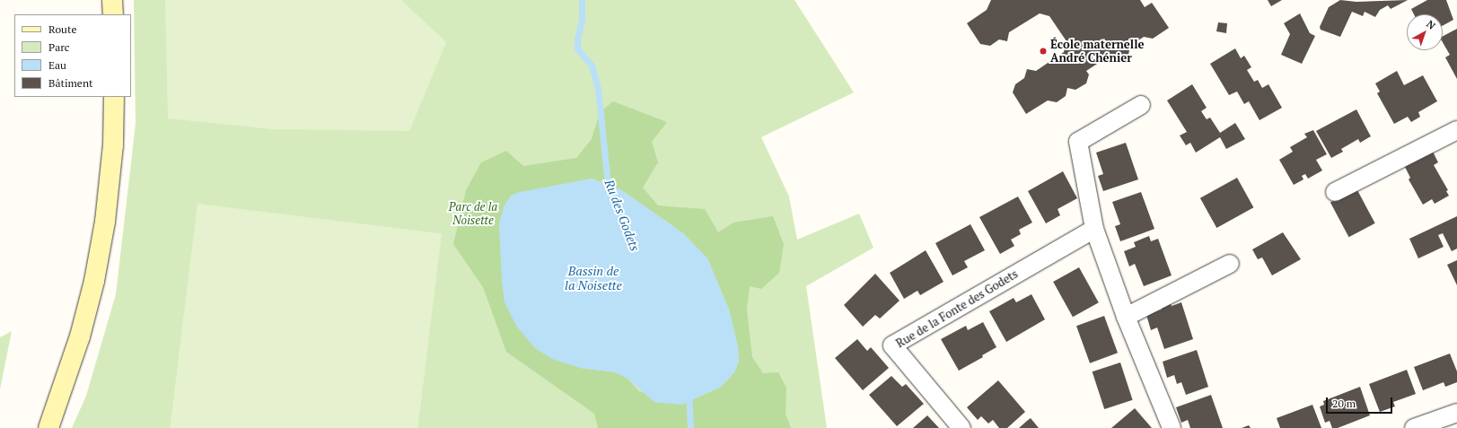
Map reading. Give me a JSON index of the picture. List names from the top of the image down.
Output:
{
  "streets": {
    "street": ["Rue de la Fonte des Godets"]
  },
  "water": ["Ru des Godets", "Bassin de la Noisette"],
  "parks": ["Parc de la Noisette"],
  "places": ["École maternelle André Chénier"],
  "legend": [
    "Route",
    "Parc",
    "Eau",
    "Bâtiment"
  ],
  "scale_bar": "20 m",
  "north": "top right"
}
